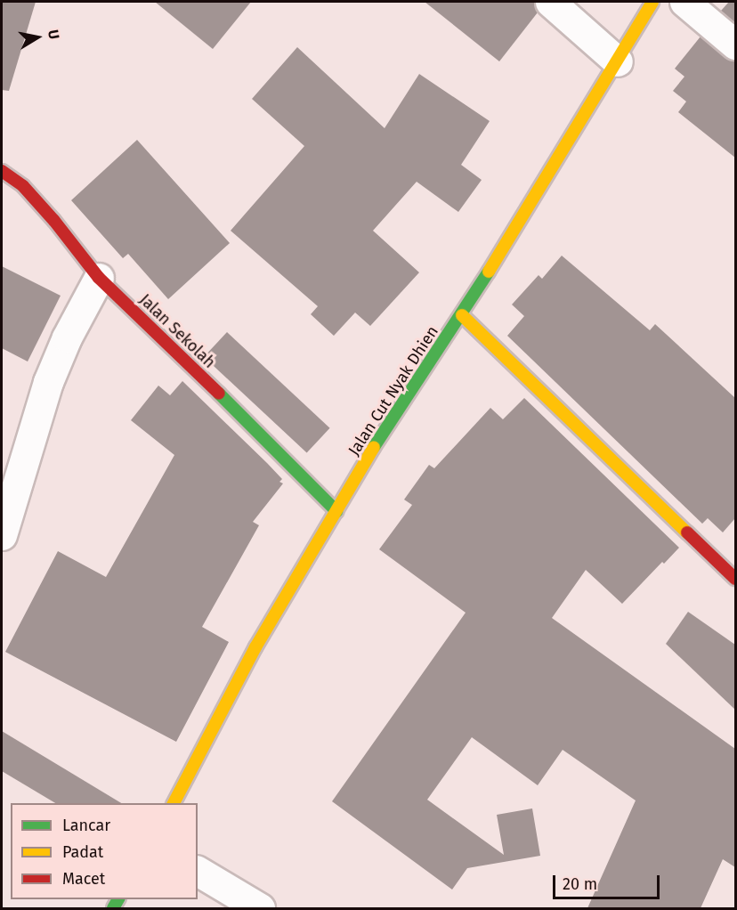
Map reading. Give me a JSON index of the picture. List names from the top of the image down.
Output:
{
  "streets": {
    "main road": ["Jalan Sekolah", "Jalan Cut Nyak Dhien"]
  },
  "crossings": [
    ["Jalan Sekolah", "Jalan Cut Nyak Dhien"]
  ],
  "legend": ["Lancar", "Padat", "Macet"],
  "scale_bar": "20 m",
  "north": "right"
}
